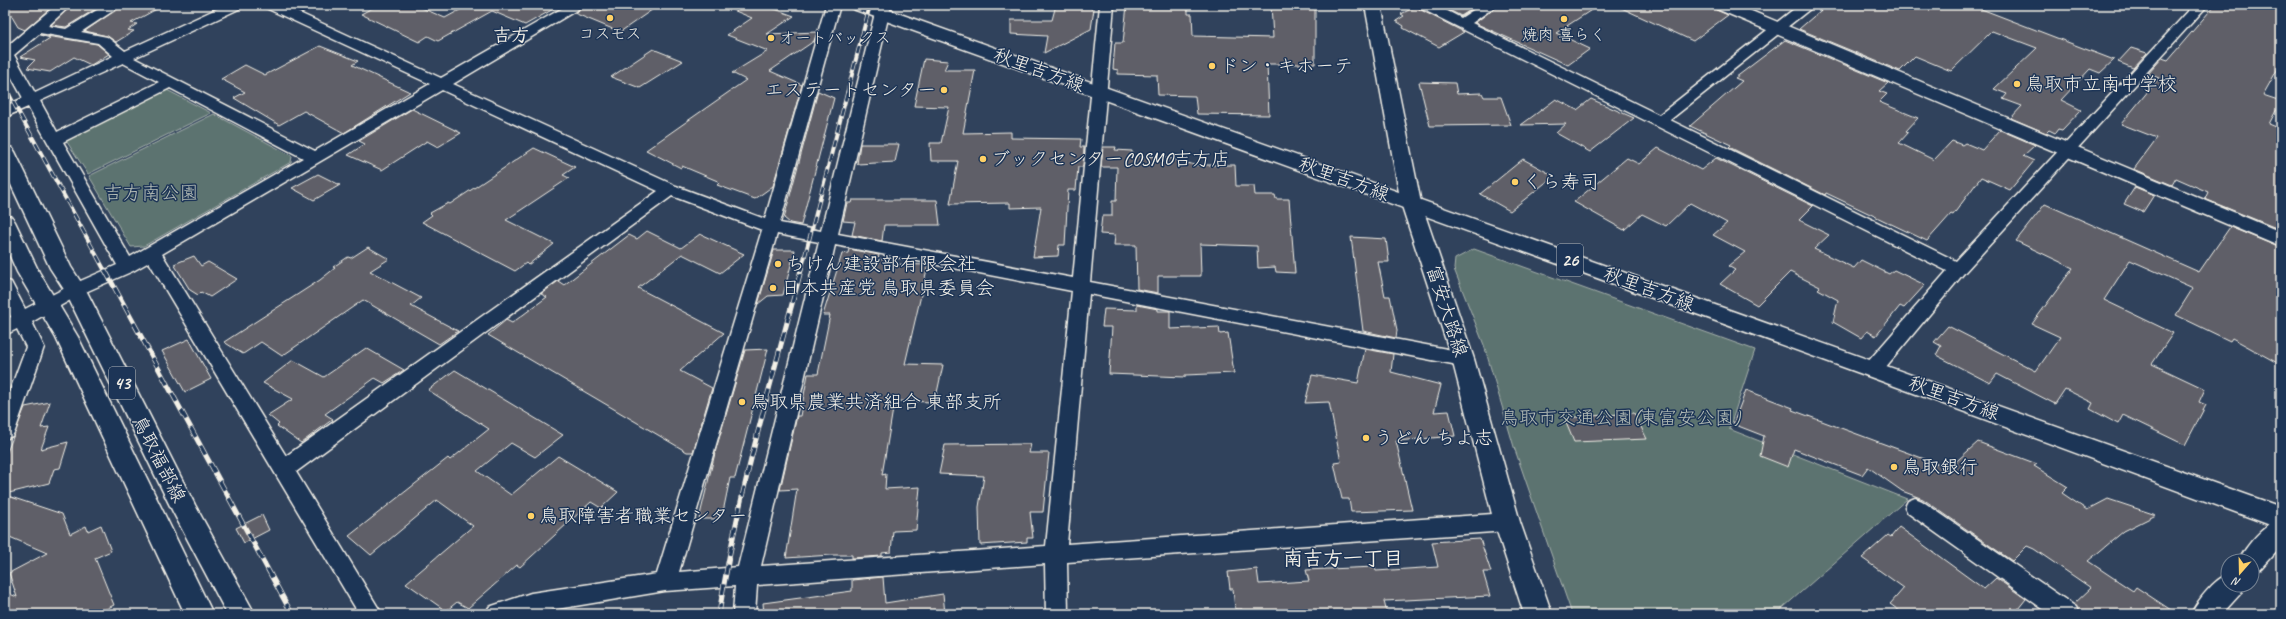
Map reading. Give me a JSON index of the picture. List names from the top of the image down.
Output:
{
  "streets": {
    "main road": [
      "秋里吉方線",
      "26",
      "富安大路線",
      "43",
      "鳥取福部線"
    ]
  },
  "crossings": [
    ["秋里吉方線", "富安大路線"]
  ],
  "districts": ["吉方", "南吉方一丁目"],
  "parks": ["吉方南公園", "鳥取市交通公園(東富安公園)"],
  "places": [
    "コスモス",
    "焼肉 喜らく",
    "オートバックス",
    "ドン・キホーテ",
    "鳥取市立南中学校",
    "エステートセンター",
    "ブックセンターCOSMO吉方店",
    "くら寿司",
    "ちけん建設部有限会社",
    "日本共産党 鳥取県委員会",
    "鳥取県農業共済組合 東部支所",
    "うどん ちよ志",
    "鳥取銀行",
    "鳥取障害者職業センター"
  ],
  "north": "bottom"
}
